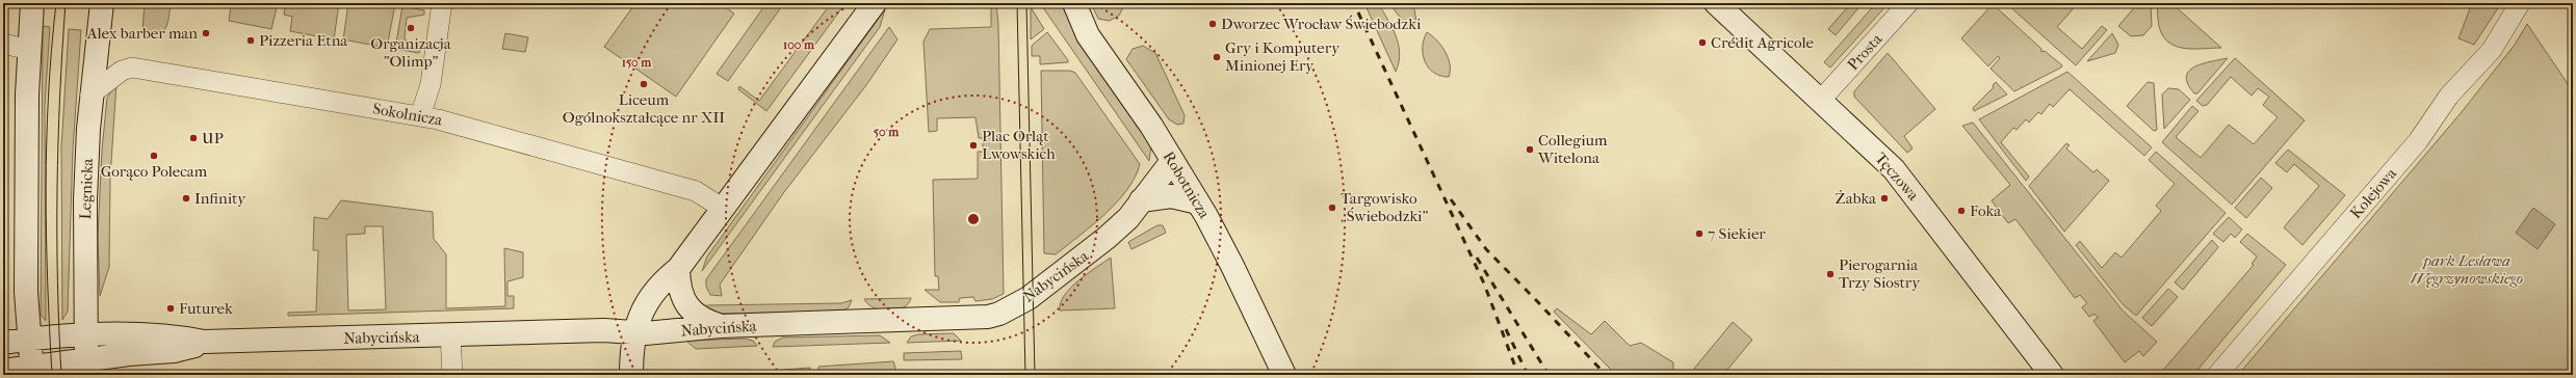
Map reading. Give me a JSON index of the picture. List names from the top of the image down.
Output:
{
  "streets": {
    "street": [
      "Prosta",
      "Sokolnicza",
      "Tęczowa",
      "Robotnicza",
      "Legnicka",
      "Kolejowa",
      "Nabycińska"
    ]
  },
  "crossings": [
    ["Prosta", "Tęczowa"],
    ["Sokolnicza", "Legnicka"],
    ["Robotnicza", "Nabycińska"],
    ["Legnicka", "Nabycińska"]
  ],
  "parks": ["park Lesława Węgrzynowskiego"],
  "places": [
    "Dworzec Wrocław Świebodzki",
    "Organizacja \"Olimp\"",
    "Alex barber man",
    "Pizzeria Etna",
    "Crédit Agricole",
    "Gry i Komputery Minionej Ery",
    "Liceum Ogólnokształcące nr XII",
    "UP",
    "Plac Orląt Lwowskich",
    "Collegium Witelona",
    "Gorąco Polecam",
    "Infinity",
    "Żabka",
    "Targowisko „Świebodzki”",
    "Foka",
    "7 Siekier",
    "Pierogarnia Trzy Siostry",
    "Futurek"
  ],
  "rings": ["100 m", "150 m", "50 m"]
}
